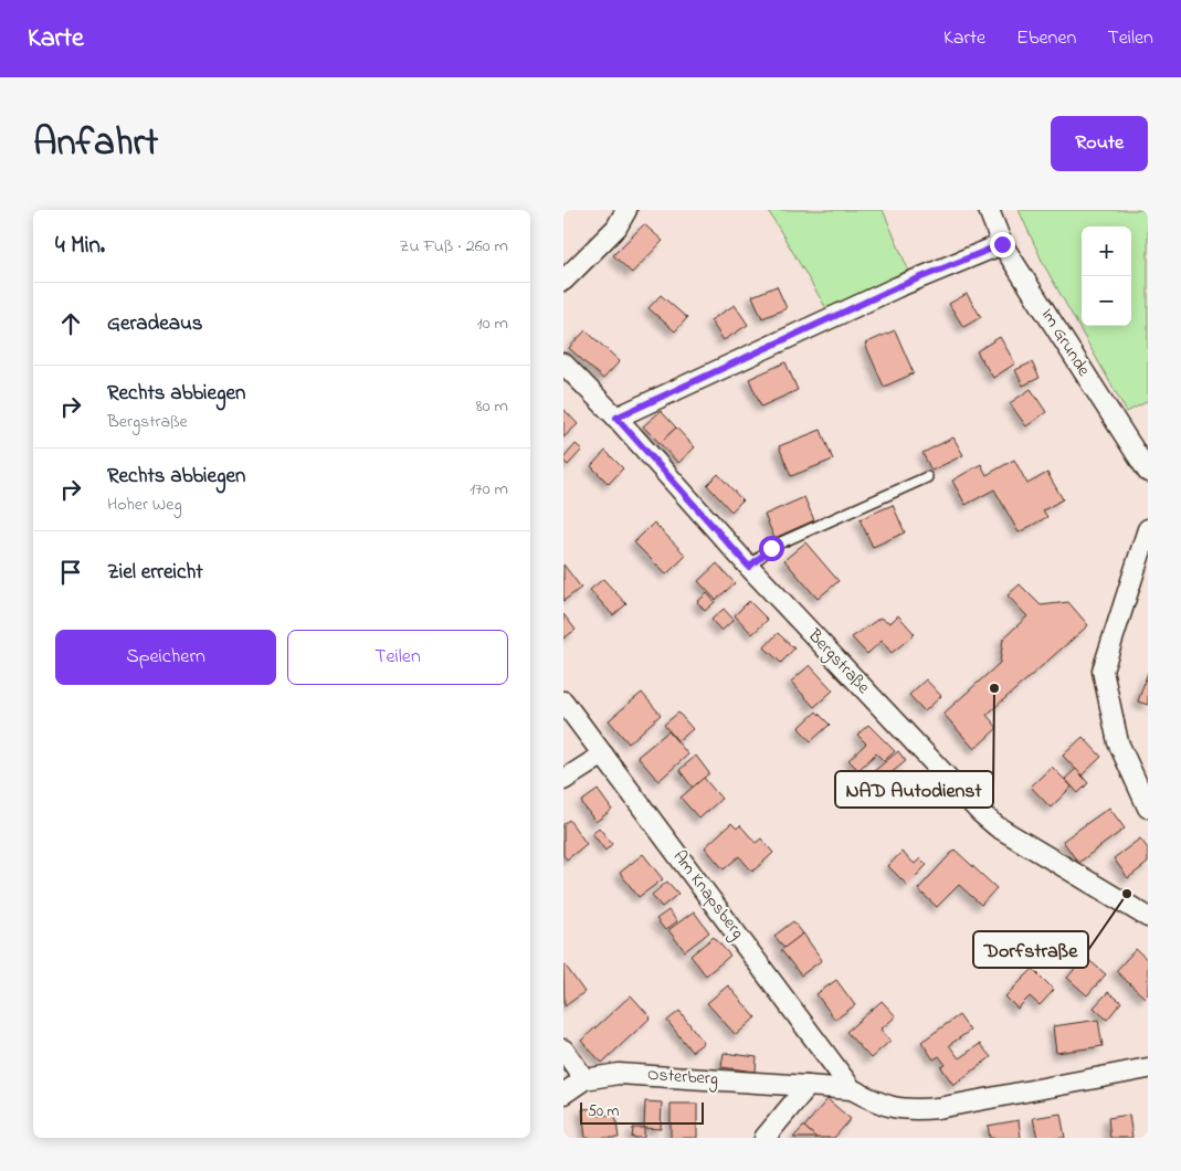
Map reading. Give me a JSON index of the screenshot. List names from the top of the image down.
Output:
{
  "streets": {
    "street": [
      "Im Grunde",
      "Bergstraße",
      "Am Knapsberg",
      "Osterberg"
    ]
  },
  "crossings": [
    ["Am Knapsberg", "Osterberg"]
  ],
  "places": ["NAD Autodienst", "Dorfstraße"],
  "scale_bar": "50 m",
  "page": {
    "header": "Karte",
    "nav": ["Karte", "Ebenen", "Teilen"],
    "title": "Anfahrt",
    "buttons": [
      "Route",
      ["Speichern", "Teilen"]
    ],
    "heading": ["4 Min.", "Zu Fuß · 260 m"],
    "map_buttons": ["+", "−"],
    "list": [
      ["Geradeaus", "10 m"],
      ["Rechts abbiegen", "Bergstraße", "80 m"],
      ["Rechts abbiegen", "Hoher Weg", "170 m"],
      "Ziel erreicht"
    ],
    "scale": "50 m"
  }
}
